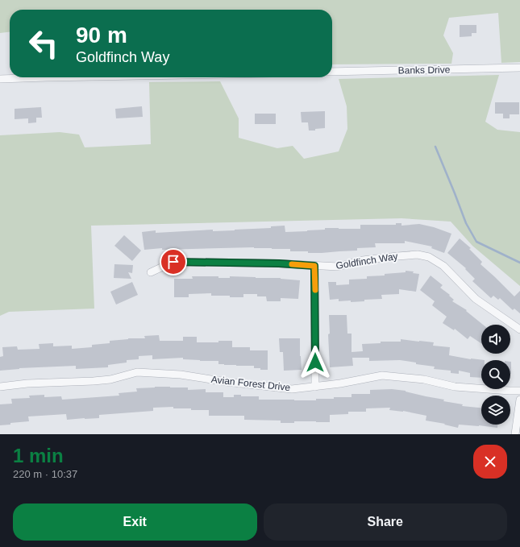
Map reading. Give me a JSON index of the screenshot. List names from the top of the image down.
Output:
{
  "streets": {
    "street": ["Banks Drive", "Goldfinch Way", "Avian Forest Drive"]
  },
  "page": {
    "turn": ["90 m", "Goldfinch Way"],
    "heading": ["1 min", "220 m · 10:37"],
    "buttons": ["Exit", "Share"]
  }
}
